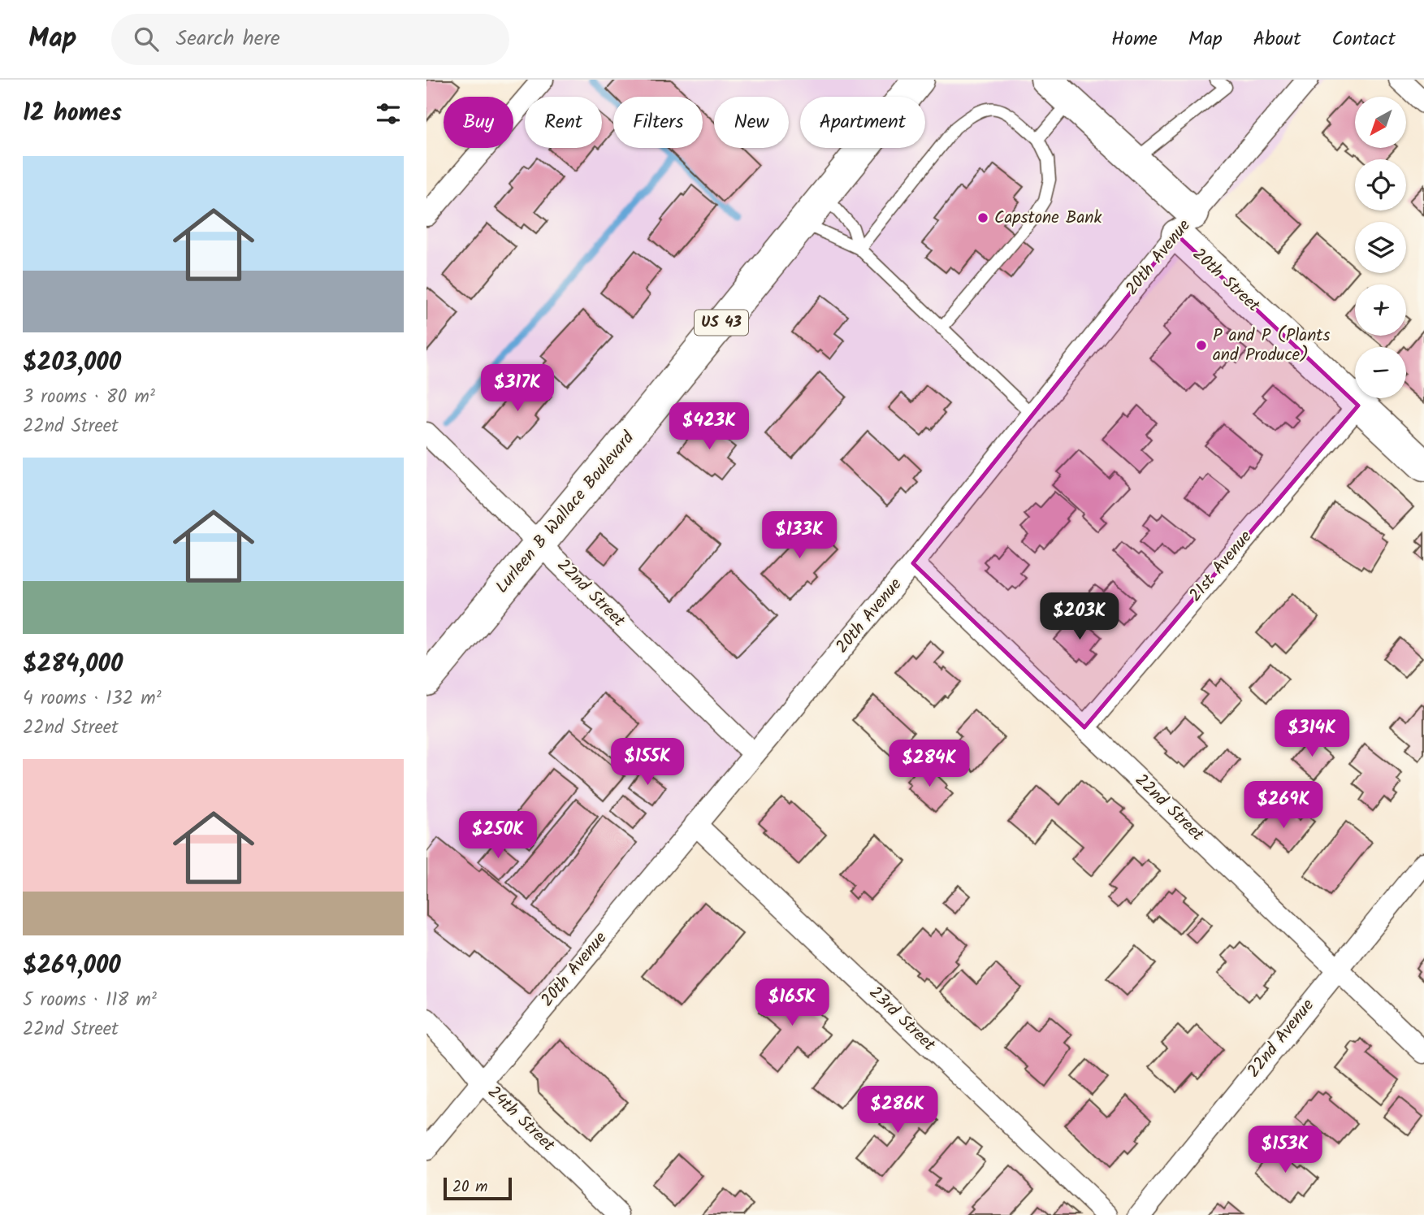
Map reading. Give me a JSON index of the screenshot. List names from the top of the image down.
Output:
{
  "streets": {
    "main road": ["20th Street", "US 43", "Lurleen B Wallace Boulevard"],
    "street": [
      "20th Avenue",
      "21st Avenue",
      "22nd Street",
      "23rd Street",
      "22nd Avenue",
      "24th Street"
    ]
  },
  "crossings": [
    ["20th Avenue", "20th Street"],
    ["20th Avenue", "22nd Street"],
    ["20th Avenue", "23rd Street"],
    ["20th Avenue", "24th Street"],
    ["20th Street", "21st Avenue"],
    ["Lurleen B Wallace Boulevard", "22nd Street"],
    ["21st Avenue", "22nd Street"],
    ["22nd Street", "22nd Avenue"]
  ],
  "places": ["Capstone Bank", "P and P (Plants and Produce)"],
  "scale_bar": "20 m",
  "north": "bottom left",
  "page": {
    "header": "Map",
    "search": "Search here",
    "nav": [
      "Home",
      "Map",
      "About",
      "Contact"
    ],
    "heading": "12 homes",
    "map_buttons": ["+", "−"],
    "chip": [
      "Buy",
      "Rent",
      "Filters",
      "New",
      "Apartment"
    ],
    "list": [
      {
        "name": "$203,000",
        "note": "3 rooms · 80 m² · 22nd Street"
      },
      {
        "name": "$284,000",
        "note": "4 rooms · 132 m² · 22nd Street"
      },
      {
        "name": "$269,000",
        "note": "5 rooms · 118 m² · 22nd Street"
      }
    ],
    "price": [
      "$317K",
      "$423K",
      "$133K",
      "$203K",
      "$314K",
      "$155K",
      "$284K",
      "$269K",
      "$250K",
      "$165K",
      "$286K",
      "$153K"
    ],
    "scale": "20 m"
  }
}
